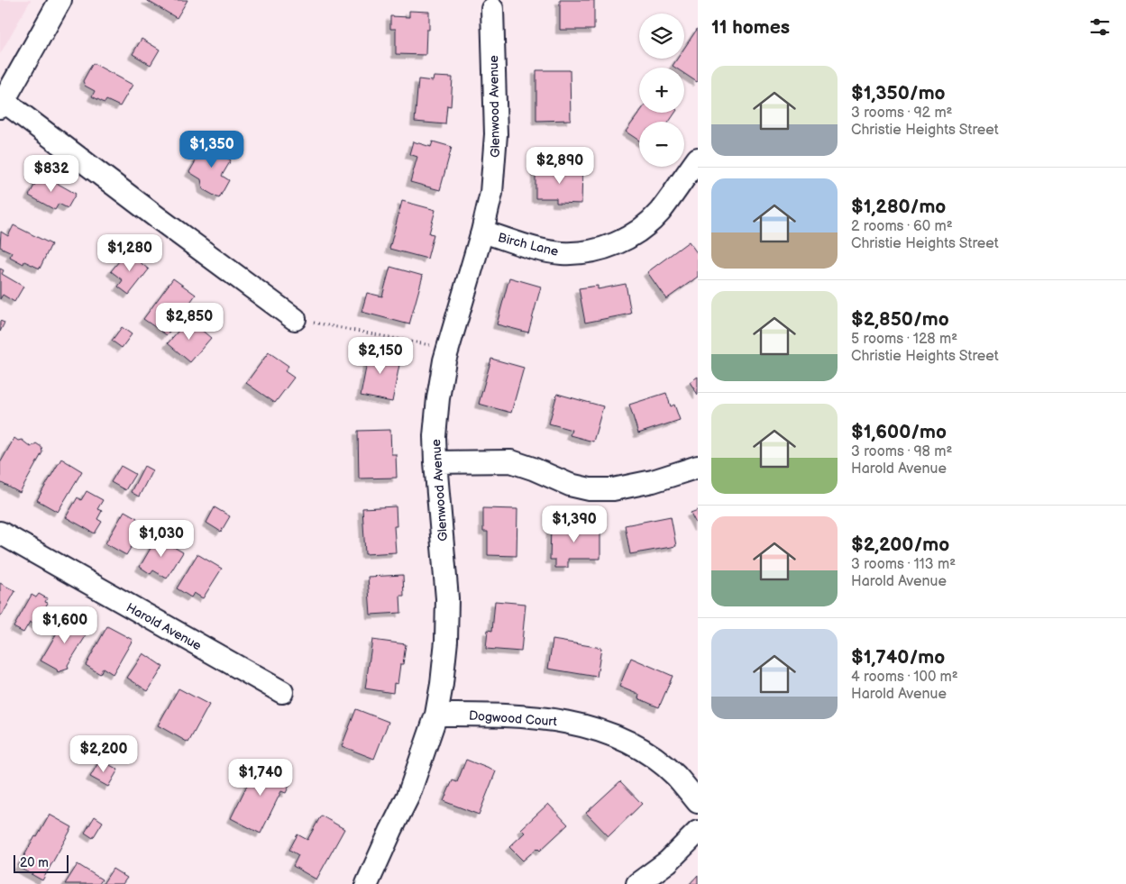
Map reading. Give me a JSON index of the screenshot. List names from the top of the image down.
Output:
{
  "streets": {
    "street": [
      "Glenwood Avenue",
      "Birch Lane",
      "Harold Avenue",
      "Dogwood Court"
    ]
  },
  "crossings": [
    ["Glenwood Avenue", "Birch Lane"],
    ["Glenwood Avenue", "Dogwood Court"]
  ],
  "scale_bar": "20 m",
  "page": {
    "heading": "11 homes",
    "map_buttons": ["+", "−"],
    "list": [
      {
        "name": "$1,350/mo",
        "note": "3 rooms · 92 m² · Christie Heights Street"
      },
      {
        "name": "$1,280/mo",
        "note": "2 rooms · 60 m² · Christie Heights Street"
      },
      {
        "name": "$2,850/mo",
        "note": "5 rooms · 128 m² · Christie Heights Street"
      },
      {
        "name": "$1,600/mo",
        "note": "3 rooms · 98 m² · Harold Avenue"
      },
      {
        "name": "$2,200/mo",
        "note": "3 rooms · 113 m² · Harold Avenue"
      },
      {
        "name": "$1,740/mo",
        "note": "4 rooms · 100 m² · Harold Avenue"
      }
    ],
    "price": [
      "$1,350",
      "$2,890",
      "$832",
      "$1,280",
      "$2,850",
      "$2,150",
      "$1,390",
      "$1,030",
      "$1,600",
      "$2,200",
      "$1,740"
    ],
    "scale": "20 m"
  }
}
